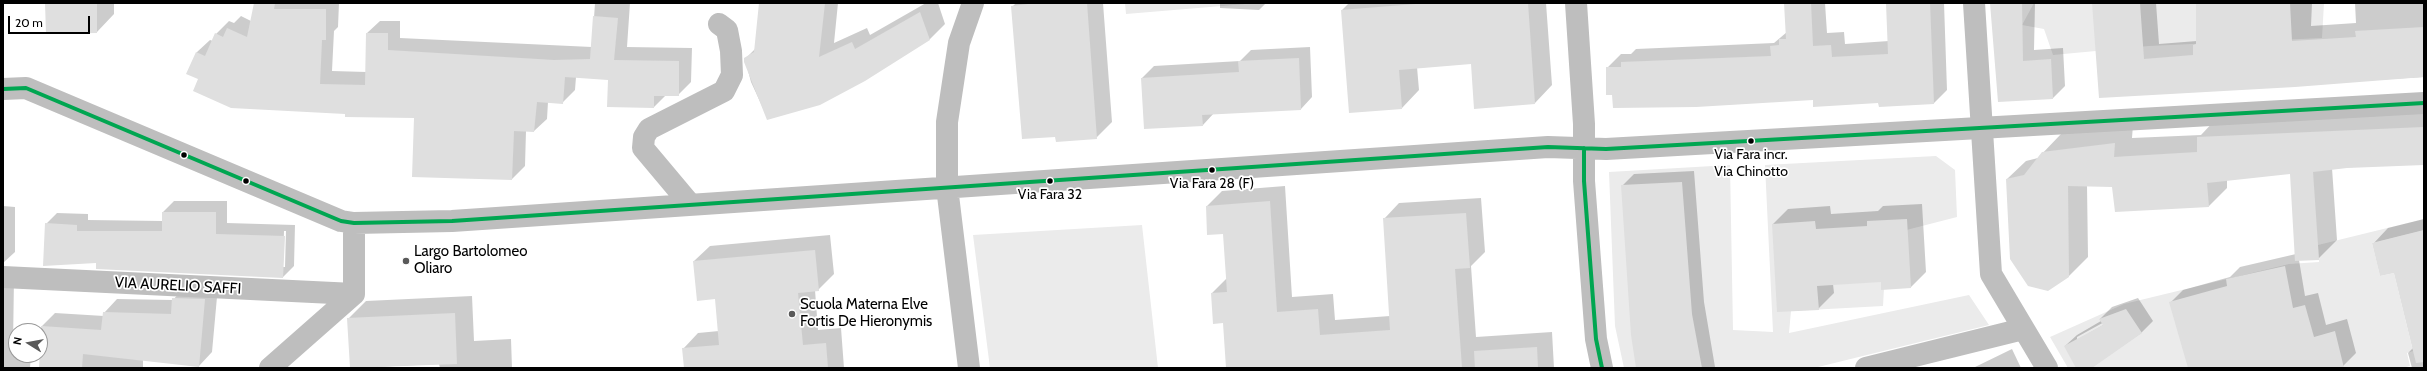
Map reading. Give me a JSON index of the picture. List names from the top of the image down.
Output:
{
  "streets": {
    "street": ["VIA AURELIO SAFFI"]
  },
  "places": [
    "Via Fara incr. Via Chinotto",
    "Via Fara 28 (F)",
    "Via Fara 32",
    "Largo Bartolomeo Oliaro",
    "Scuola Materna Elve Fortis De Hieronymis"
  ],
  "scale_bar": "20 m",
  "north": "left"
}
